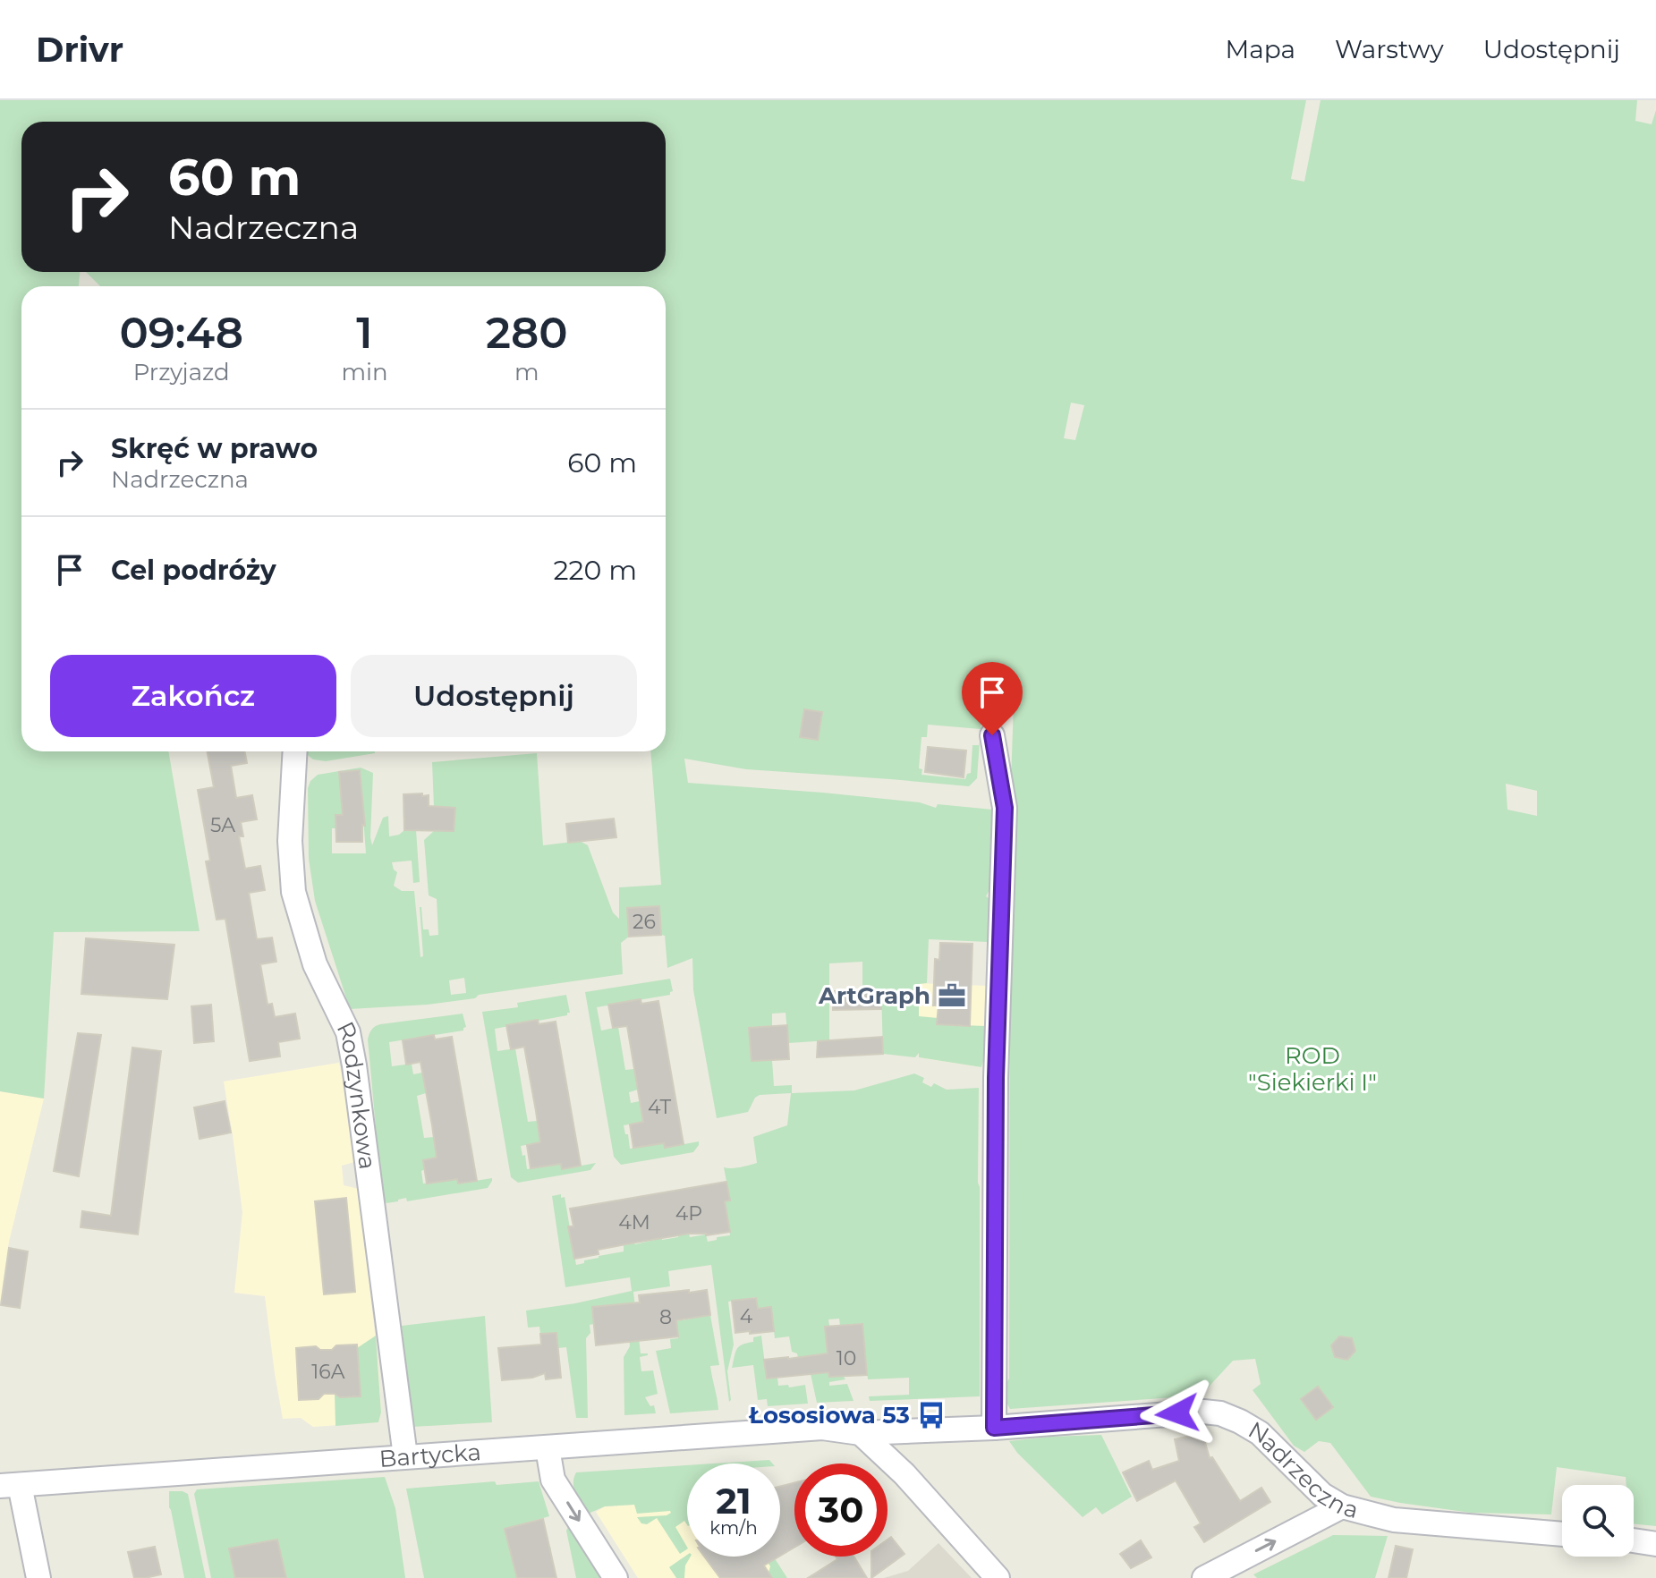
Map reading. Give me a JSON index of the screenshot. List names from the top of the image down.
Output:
{
  "streets": {
    "street": ["Rodzynkowa", "Bartycka", "Nadrzeczna"]
  },
  "crossings": [
    ["Rodzynkowa", "Bartycka"],
    ["Bartycka", "Nadrzeczna"]
  ],
  "parks": ["ROD \"Siekierki I\""],
  "places": {
    "office": ["ArtGraph"],
    "bus stop": ["Łososiowa 53"]
  },
  "house_numbers": [
    "5A",
    "26",
    "4T",
    "4P",
    "4M",
    "4",
    "8",
    "10",
    "16A"
  ],
  "page": {
    "header": "Drivr",
    "nav": ["Mapa", "Warstwy", "Udostępnij"],
    "turn": ["60 m", "Nadrzeczna"],
    "eta": [
      "09:48",
      "Przyjazd",
      "1",
      "min",
      "280",
      "m"
    ],
    "list": [
      {
        "name": "Skręć w prawo",
        "note": "Nadrzeczna",
        "value": "60 m"
      },
      {
        "name": "Cel podróży",
        "value": "220 m"
      }
    ],
    "buttons": ["Zakończ", "Udostępnij"],
    "speed": "21 km/h",
    "limit": "30"
  }
}
